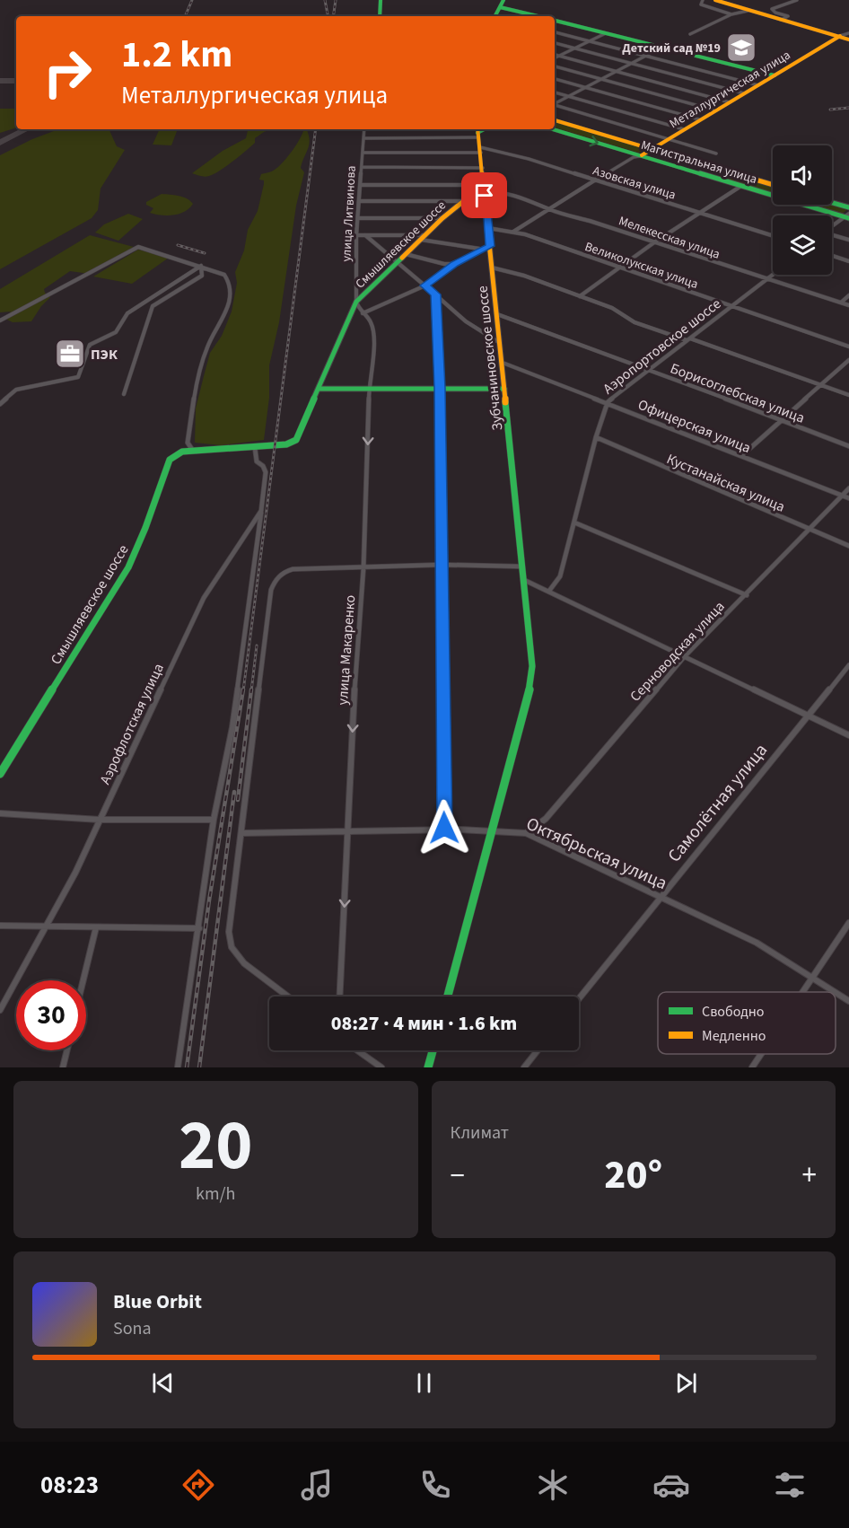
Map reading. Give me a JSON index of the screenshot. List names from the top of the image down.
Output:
{
  "streets": {
    "street": [
      "Металлургическая улица",
      "Магистральная улица",
      "Азовская улица",
      "улица Литвинова",
      "Мелекесская улица",
      "Смышляевское шоссе",
      "Великолукская улица",
      "Аэропортовское шоссе",
      "Зубчаниновское шоссе",
      "Борисоглебская улица",
      "Офицерская улица",
      "Кустанайская улица",
      "улица Макаренко",
      "Серноводская улица",
      "Аэрофлотская улица",
      "Самолётная улица",
      "Октябрьская улица"
    ]
  },
  "crossings": [
    ["Металлургическая улица", "Магистральная улица"],
    ["Металлургическая улица", "Азовская улица"],
    ["Металлургическая улица", "Мелекесская улица"],
    ["Металлургическая улица", "Великолукская улица"],
    ["Азовская улица", "улица Литвинова"],
    ["Азовская улица", "Зубчаниновское шоссе"],
    ["улица Литвинова", "Мелекесская улица"],
    ["улица Литвинова", "Смышляевское шоссе"],
    ["улица Литвинова", "улица Макаренко"],
    ["Мелекесская улица", "Смышляевское шоссе"],
    ["Мелекесская улица", "Аэропортовское шоссе"],
    ["Мелекесская улица", "Зубчаниновское шоссе"],
    ["Смышляевское шоссе", "Зубчаниновское шоссе"],
    ["Смышляевское шоссе", "улица Макаренко"],
    ["Смышляевское шоссе", "Аэрофлотская улица"],
    ["Великолукская улица", "Аэропортовское шоссе"],
    ["Великолукская улица", "Зубчаниновское шоссе"],
    ["Аэропортовское шоссе", "Борисоглебская улица"],
    ["Аэропортовское шоссе", "Офицерская улица"],
    ["Аэропортовское шоссе", "Кустанайская улица"],
    ["Зубчаниновское шоссе", "Борисоглебская улица"],
    ["Зубчаниновское шоссе", "Офицерская улица"],
    ["Офицерская улица", "Серноводская улица"],
    ["Кустанайская улица", "Серноводская улица"],
    ["улица Макаренко", "Октябрьская улица"],
    ["Серноводская улица", "Октябрьская улица"],
    ["Самолётная улица", "Октябрьская улица"]
  ],
  "one_way": ["улица Макаренко"],
  "places": {
    "school or university": ["Детский сад №19"],
    "office": ["ПЭК"]
  },
  "legend": ["Свободно", "Медленно"],
  "page": {
    "turn": ["1.2 km", "Металлургическая улица"],
    "limit": "30",
    "trip": "08:27 · 4 мин · 1.6 km",
    "tile": [
      ["20", "km/h"],
      "Климат"
    ],
    "heat": ["−", "20°", "+"],
    "song": ["Blue Orbit", "Sona"],
    "tabs": "08:23"
  }
}
